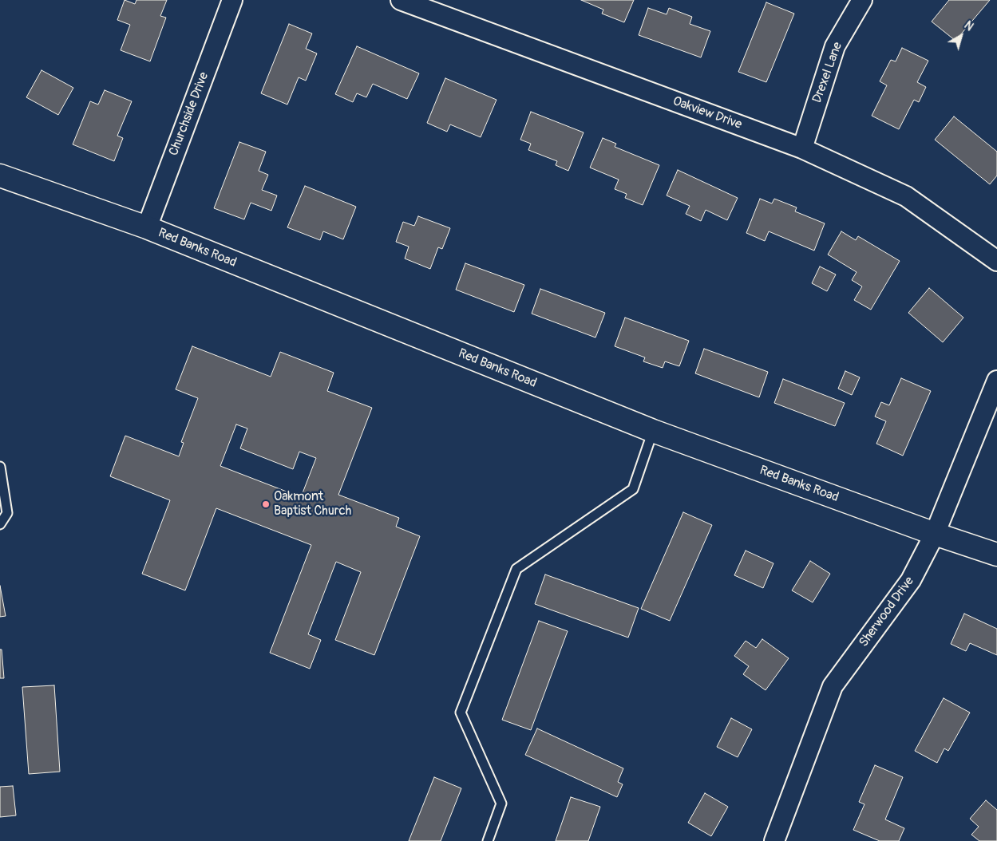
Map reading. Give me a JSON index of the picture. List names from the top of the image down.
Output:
{
  "streets": {
    "street": [
      "Drexel Lane",
      "Oakview Drive",
      "Churchside Drive",
      "Red Banks Road",
      "Sherwood Drive"
    ]
  },
  "crossings": [
    ["Drexel Lane", "Oakview Drive"],
    ["Churchside Drive", "Red Banks Road"],
    ["Red Banks Road", "Sherwood Drive"]
  ],
  "places": ["Oakmont Baptist Church"],
  "north": "top right"
}
